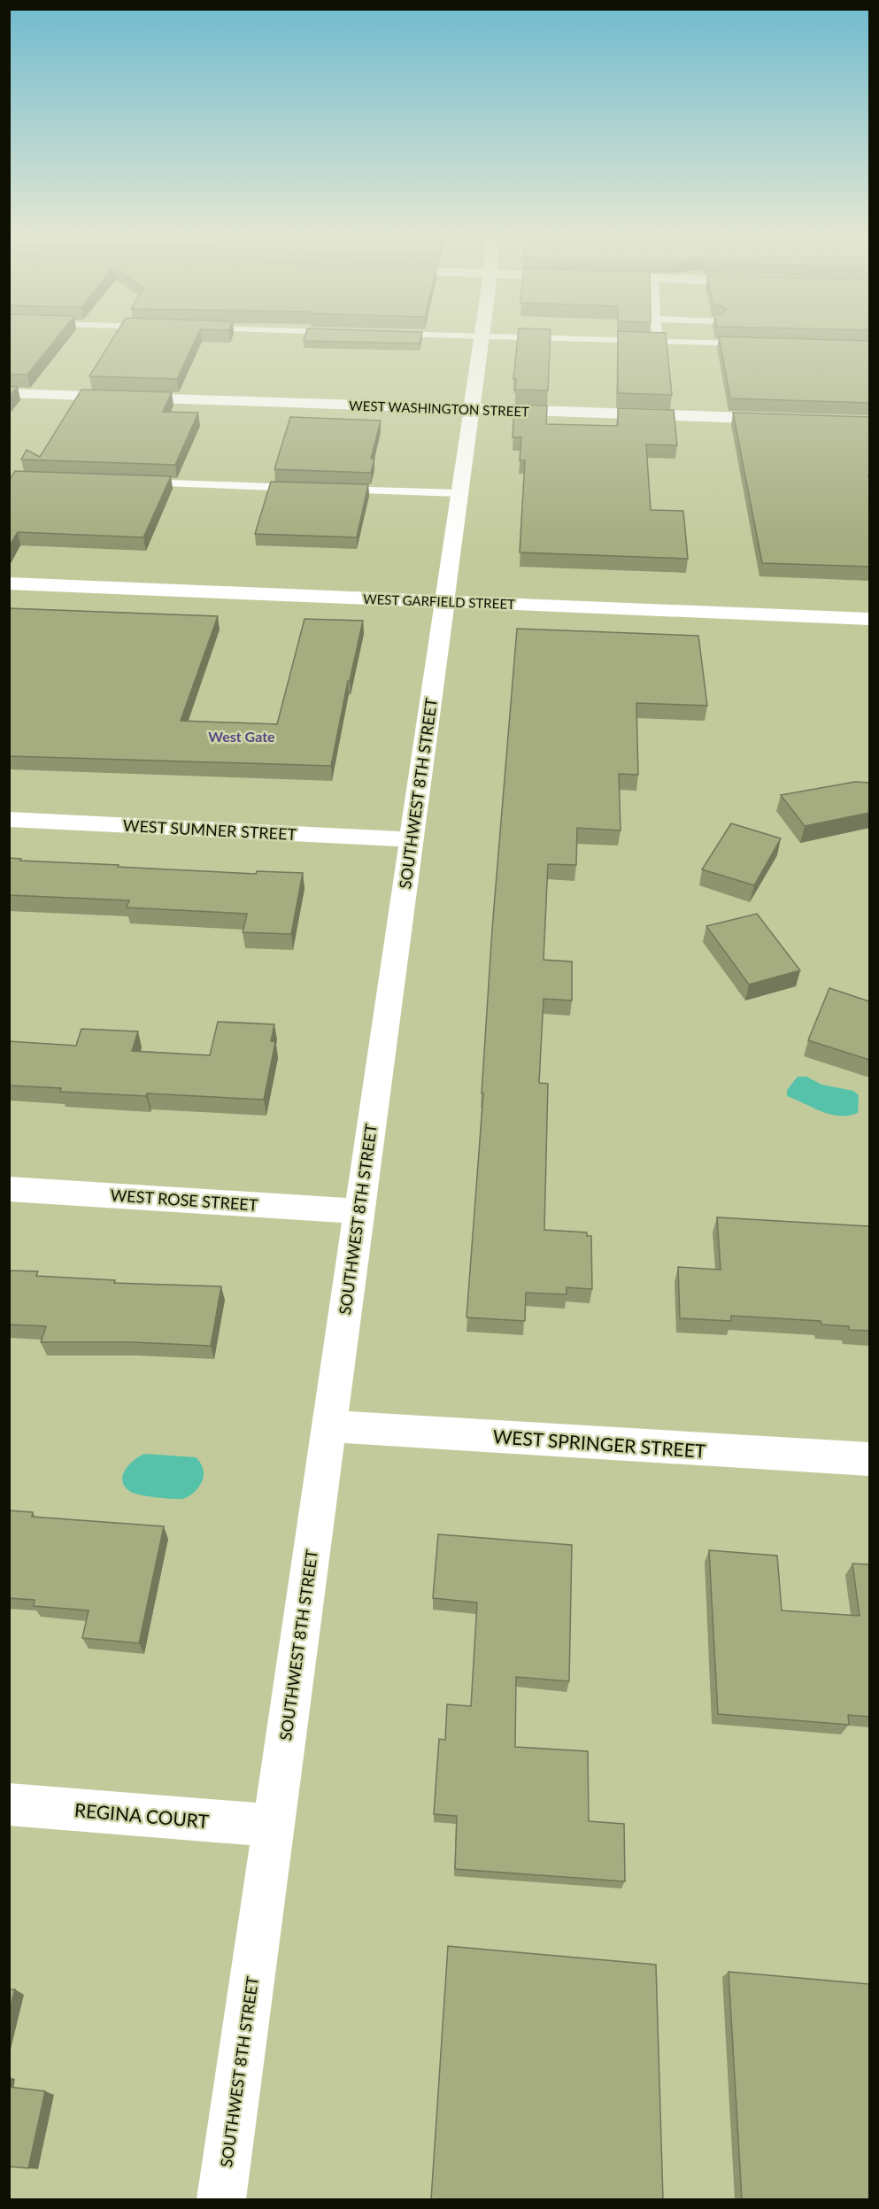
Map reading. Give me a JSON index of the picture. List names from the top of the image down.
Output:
{
  "streets": {
    "street": [
      "WEST WASHINGTON STREET",
      "WEST GARFIELD STREET",
      "SOUTHWEST 8TH STREET",
      "WEST SUMNER STREET",
      "WEST ROSE STREET",
      "WEST SPRINGER STREET",
      "REGINA COURT"
    ]
  },
  "crossings": [
    ["WEST WASHINGTON STREET", "SOUTHWEST 8TH STREET"],
    ["WEST GARFIELD STREET", "SOUTHWEST 8TH STREET"],
    ["SOUTHWEST 8TH STREET", "WEST SUMNER STREET"],
    ["SOUTHWEST 8TH STREET", "WEST ROSE STREET"],
    ["SOUTHWEST 8TH STREET", "WEST SPRINGER STREET"],
    ["SOUTHWEST 8TH STREET", "REGINA COURT"]
  ],
  "districts": ["West Gate"]
}
